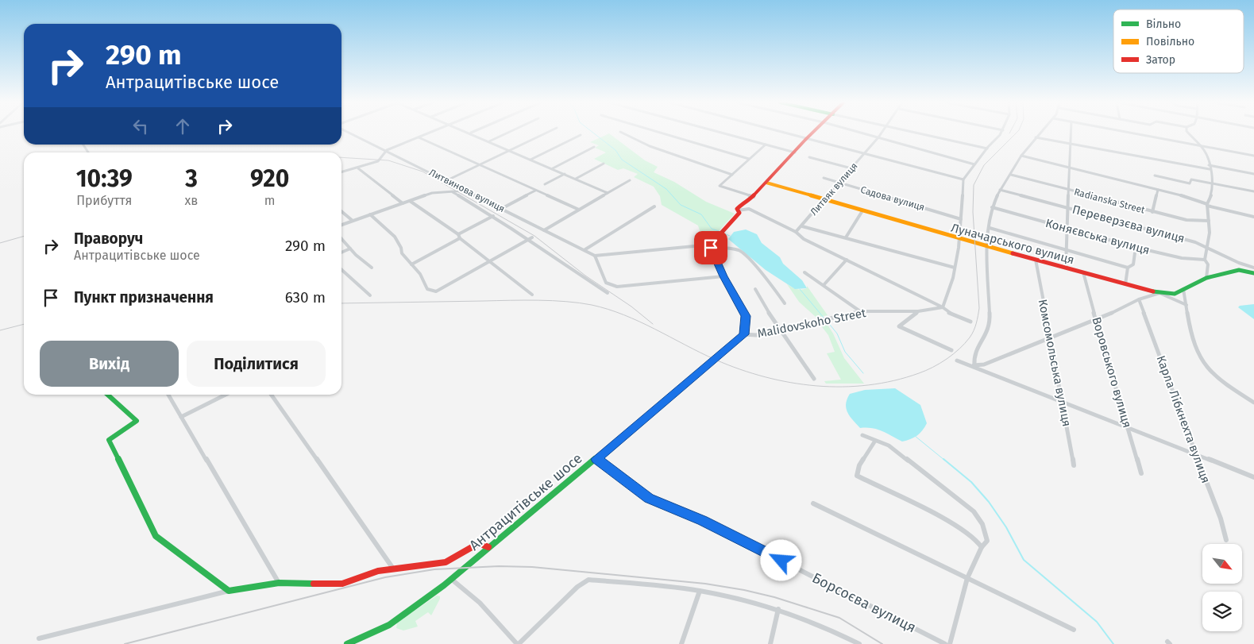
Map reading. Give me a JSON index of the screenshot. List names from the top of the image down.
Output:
{
  "streets": {
    "main road": ["Луначарського вулиця", "Антрацитівське шосе"],
    "street": [
      "Литвяк вулиця",
      "Литвинова вулиця",
      "Садова вулиця",
      "Radianska Street",
      "Переверзєва вулиця",
      "Коняєвська вулиця",
      "Malidovskoho Street",
      "Комсомольська вулиця",
      "Воровського вулиця",
      "Карла Лібкнехта вулиця",
      "Борсоєва вулиця"
    ]
  },
  "crossings": [
    ["Литвяк вулиця", "Садова вулиця"],
    ["Литвяк вулиця", "Луначарського вулиця"],
    ["Луначарського вулиця", "Комсомольська вулиця"],
    ["Луначарського вулиця", "Воровського вулиця"],
    ["Malidovskoho Street", "Антрацитівське шосе"],
    ["Антрацитівське шосе", "Борсоєва вулиця"]
  ],
  "legend": ["Вільно", "Повільно", "Затор"],
  "north": "bottom right",
  "page": {
    "turn": ["290 m", "Антрацитівське шосе"],
    "eta": [
      "10:39",
      "Прибуття",
      "3",
      "хв",
      "920",
      "m"
    ],
    "list": [
      {
        "name": "Праворуч",
        "note": "Антрацитівське шосе",
        "value": "290 m"
      },
      {
        "name": "Пункт призначення",
        "value": "630 m"
      }
    ],
    "buttons": ["Вихід", "Поділитися"]
  }
}
